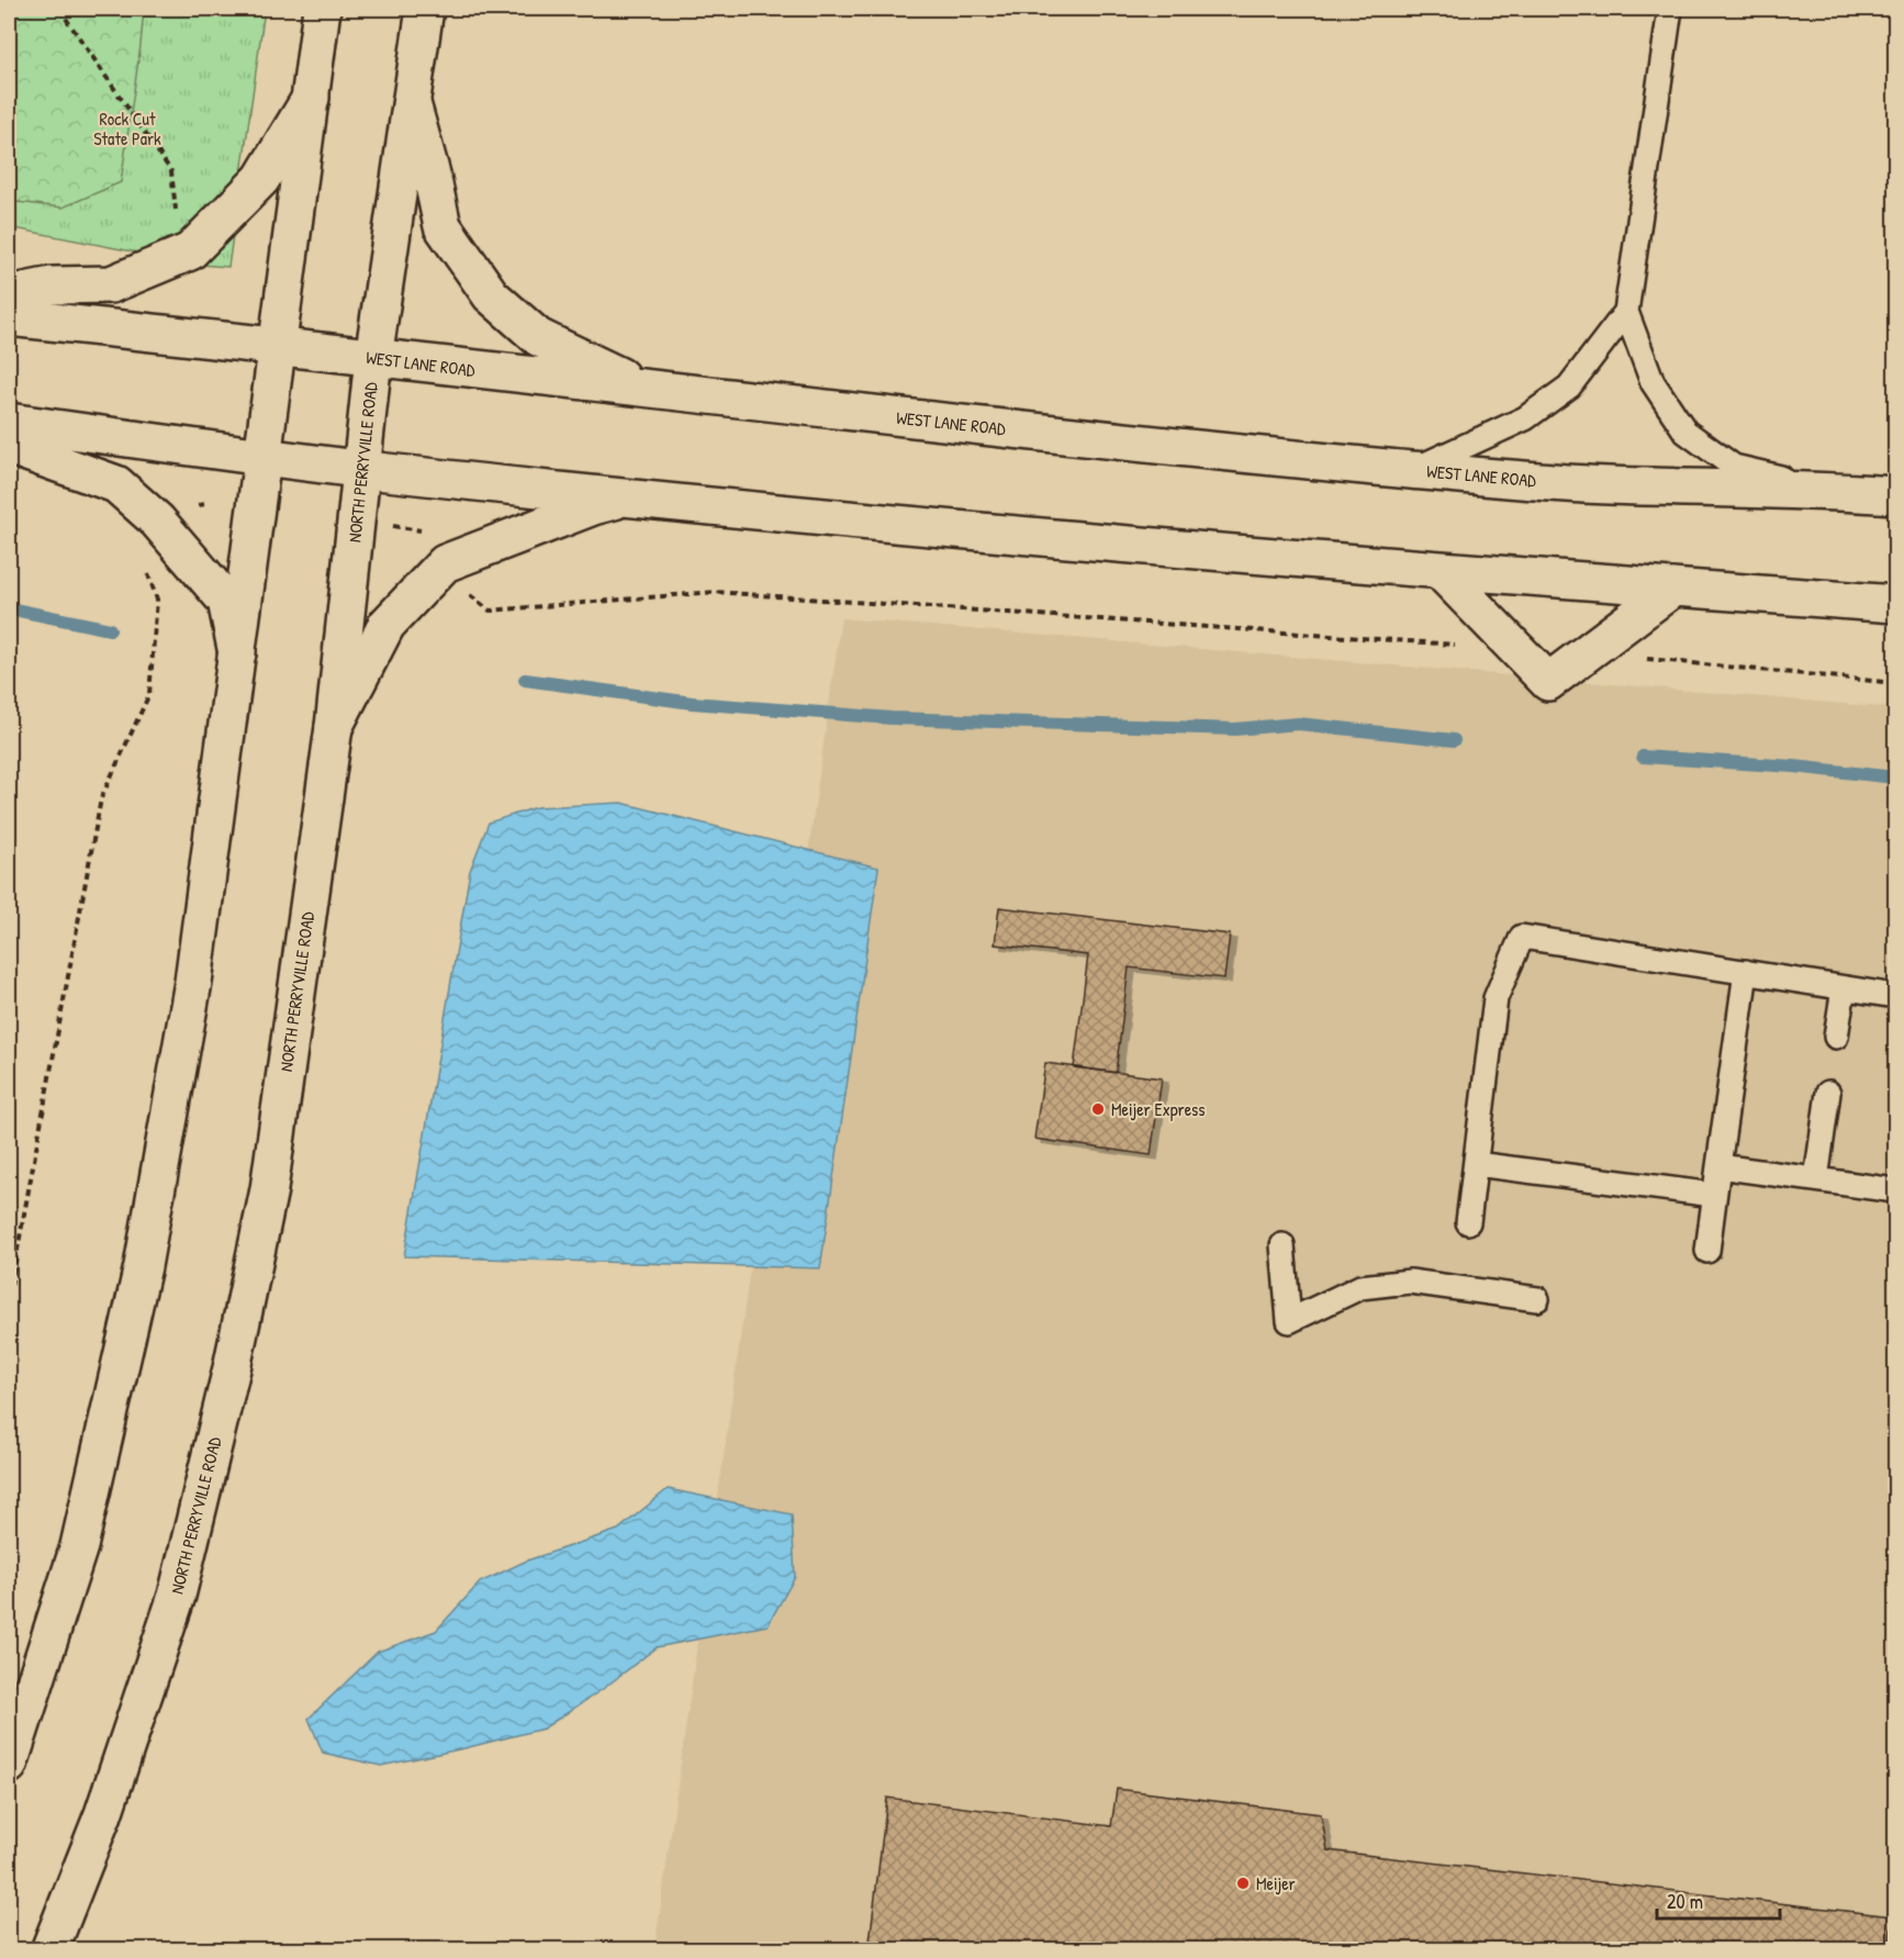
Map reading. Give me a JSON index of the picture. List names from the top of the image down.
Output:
{
  "streets": {
    "main road": ["WEST LANE ROAD", "NORTH PERRYVILLE ROAD"]
  },
  "crossings": [
    ["WEST LANE ROAD", "NORTH PERRYVILLE ROAD"]
  ],
  "parks": ["Rock Cut State Park"],
  "places": ["Meijer Express", "Meijer"],
  "scale_bar": "20 m"
}
